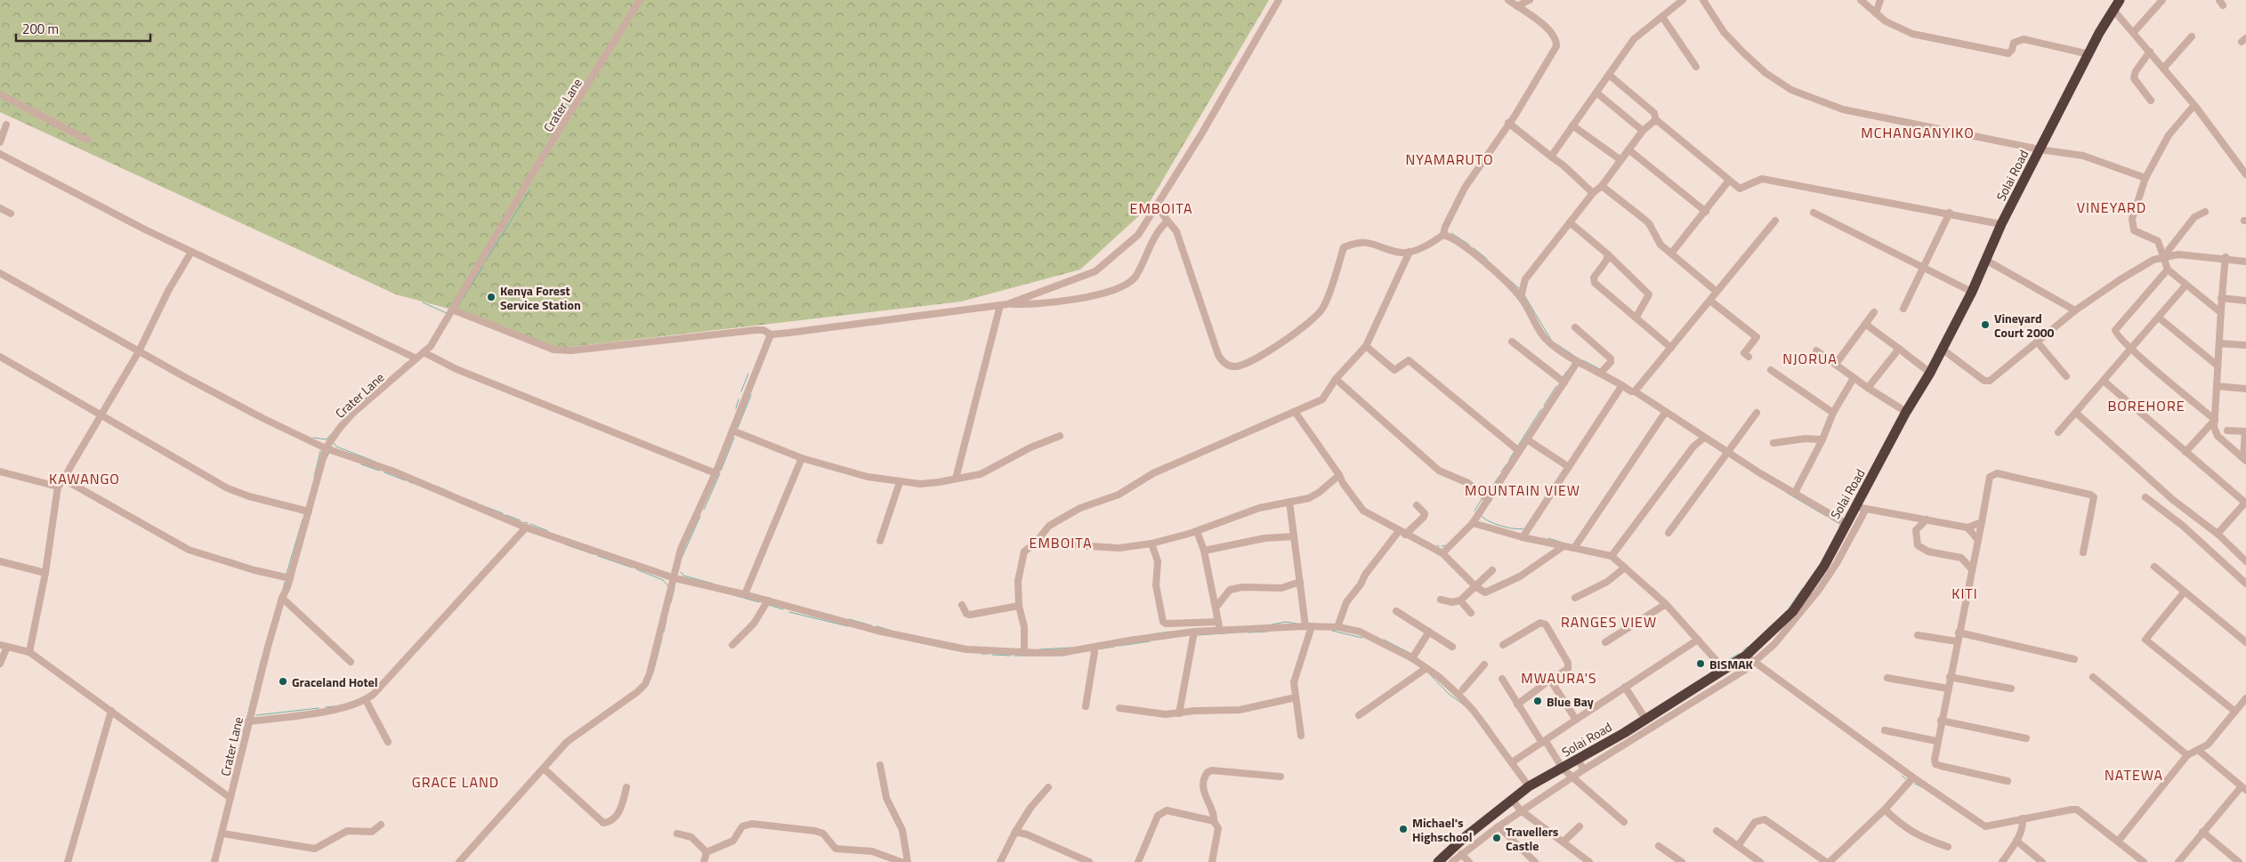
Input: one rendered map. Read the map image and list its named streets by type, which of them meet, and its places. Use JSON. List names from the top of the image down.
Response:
{
  "streets": {
    "highway": ["Solai Road"],
    "street": ["Crater Lane"]
  },
  "districts": [
    "MCHANGANYIKO",
    "NYAMARUTO",
    "VINEYARD",
    "EMBOITA",
    "NJORUA",
    "BOREHORE",
    "KAWANGO",
    "MOUNTAIN VIEW",
    "EMBOITA",
    "KITI",
    "RANGES VIEW",
    "MWAURA'S",
    "NATEWA",
    "GRACE LAND"
  ],
  "places": [
    "Kenya Forest Service Station",
    "Vineyard Court 2000",
    "BISMAK",
    "Graceland Hotel",
    "Blue Bay",
    "Michael's Highschool",
    "Travellers Castle"
  ],
  "scale_bar": "200 m"
}
